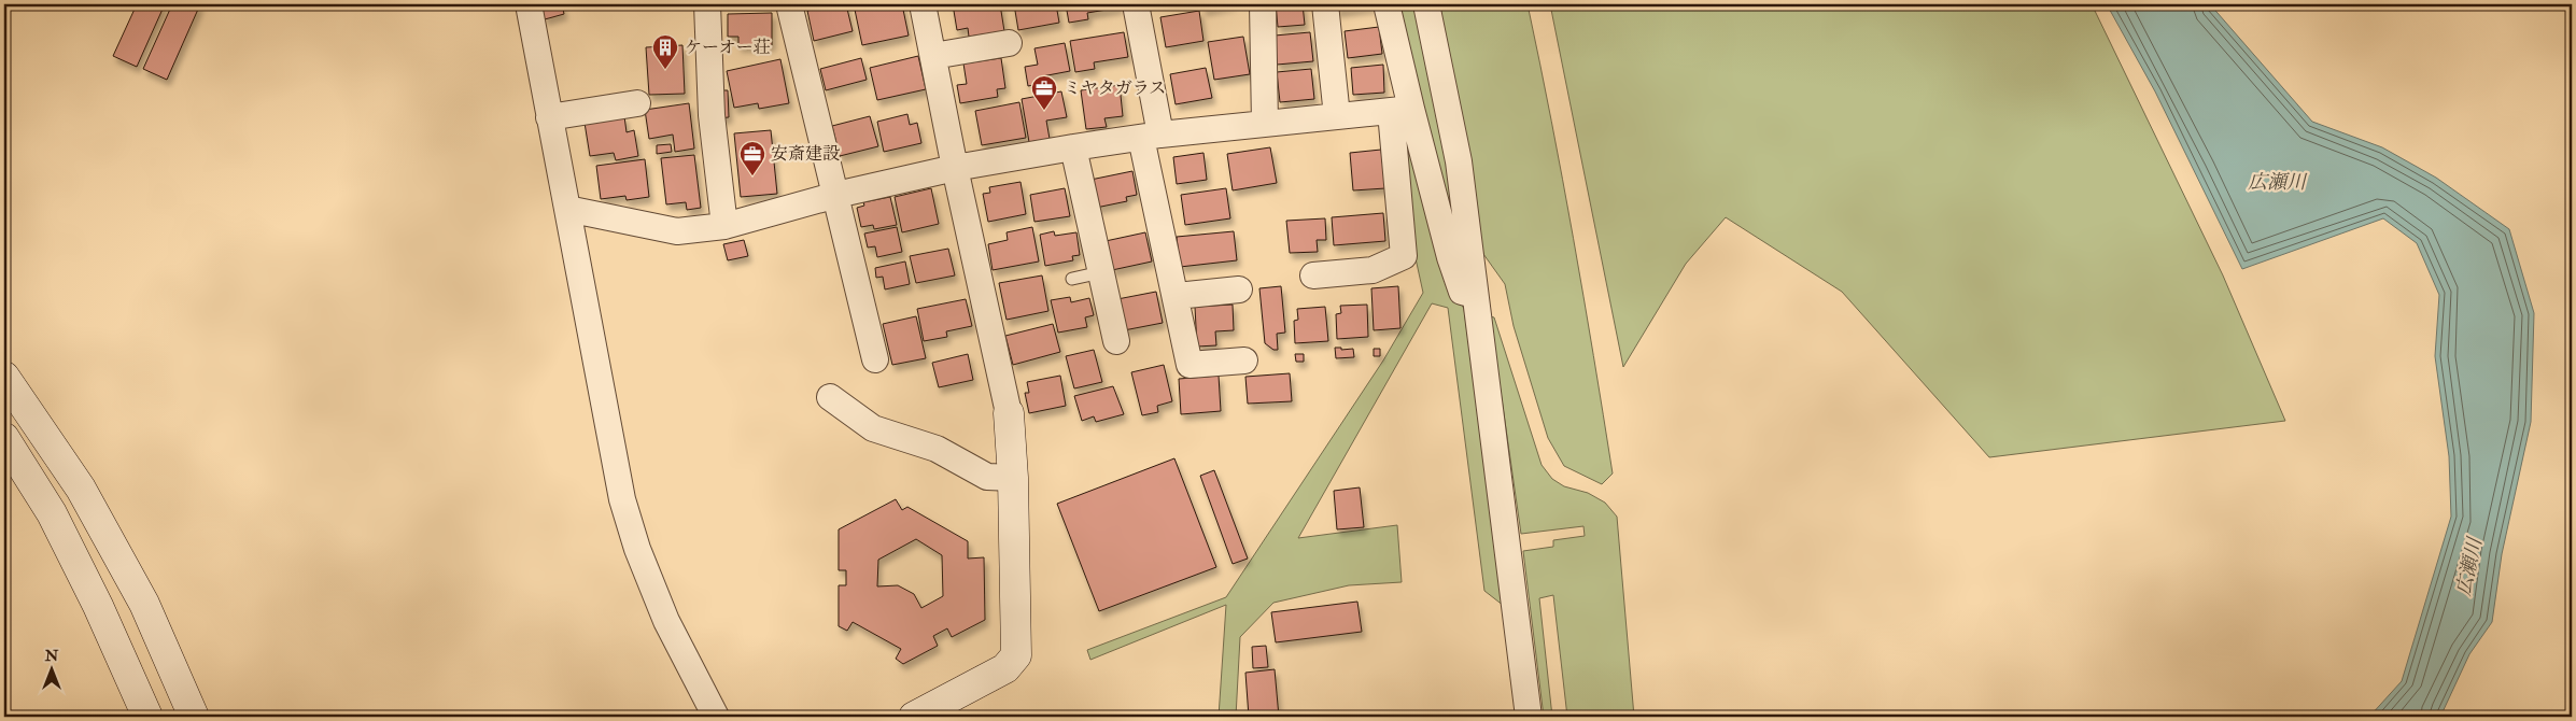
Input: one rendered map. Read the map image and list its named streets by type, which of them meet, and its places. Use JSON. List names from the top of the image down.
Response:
{
  "water": ["広瀬川"],
  "places": {
    "building": ["ケーオー荘"],
    "office": ["ミヤタガラス", "安斎建設"]
  },
  "north": "top"
}
